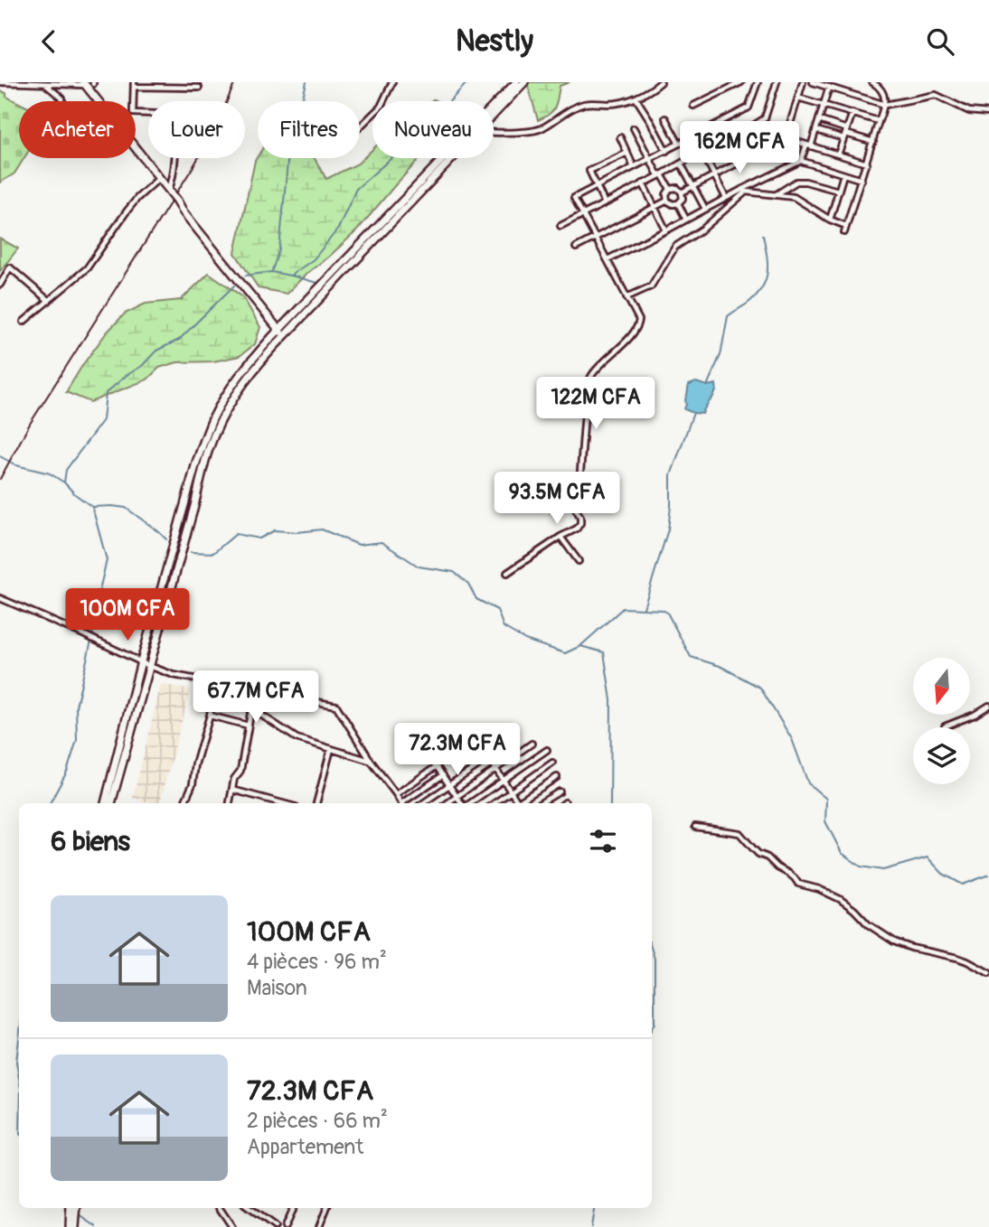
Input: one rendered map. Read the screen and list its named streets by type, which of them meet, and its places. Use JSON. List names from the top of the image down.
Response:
{
  "north": "bottom",
  "page": {
    "header": "Nestly",
    "chip": [
      "Acheter",
      "Louer",
      "Filtres",
      "Nouveau"
    ],
    "price": [
      "162M CFA",
      "122M CFA",
      "93.5M CFA",
      "100M CFA",
      "67.7M CFA",
      "72.3M CFA"
    ],
    "heading": "6 biens",
    "list": [
      {
        "name": "100M CFA",
        "note": "4 pièces · 96 m² · Maison"
      },
      {
        "name": "72.3M CFA",
        "note": "2 pièces · 66 m² · Appartement"
      }
    ]
  }
}
